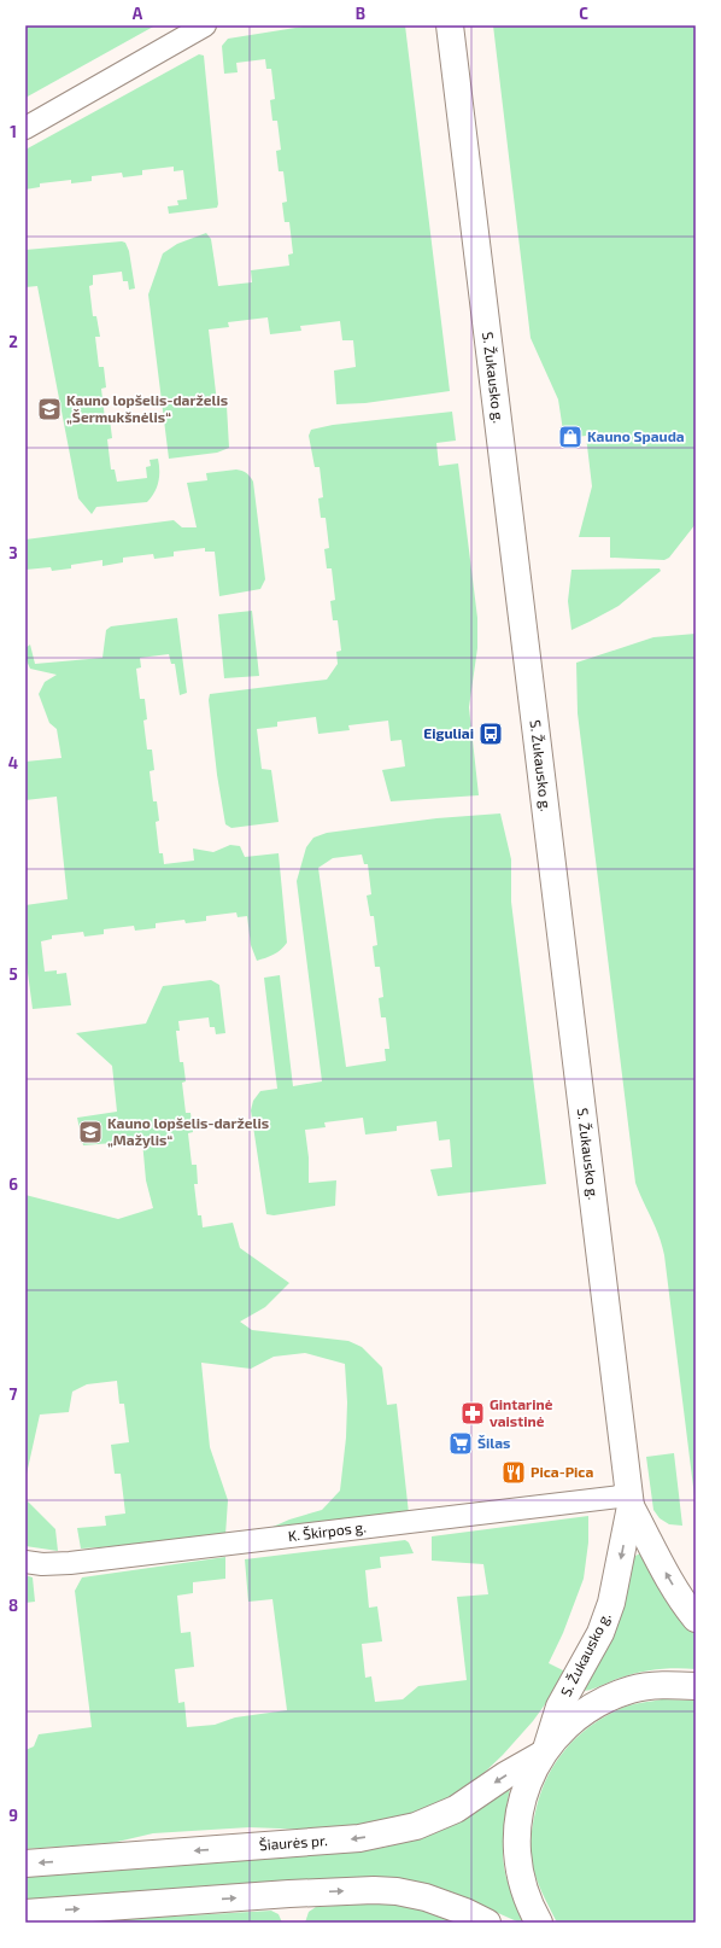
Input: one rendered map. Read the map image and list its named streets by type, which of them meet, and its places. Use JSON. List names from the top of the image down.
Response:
{
  "streets": {
    "main road": ["S. Žukausko g.", "Šiaurės pr."],
    "street": ["K. Škirpos g."]
  },
  "crossings": [
    ["S. Žukausko g.", "K. Škirpos g."],
    ["S. Žukausko g.", "Šiaurės pr."]
  ],
  "places": {
    "school or university": ["Kauno lopšelis-darželis „Šermukšnėlis“", "Kauno lopšelis-darželis „Mažylis“"],
    "shop": ["Kauno Spauda"],
    "bus stop": ["Eiguliai"],
    "pharmacy": ["Gintarinė vaistinė"],
    "supermarket": ["Šilas"],
    "restaurant": ["Pica-Pica"]
  },
  "grid": {
    "columns": ["A", "B", "C"],
    "rows": [
      "1",
      "2",
      "3",
      "4",
      "5",
      "6",
      "7",
      "8",
      "9"
    ]
  }
}
